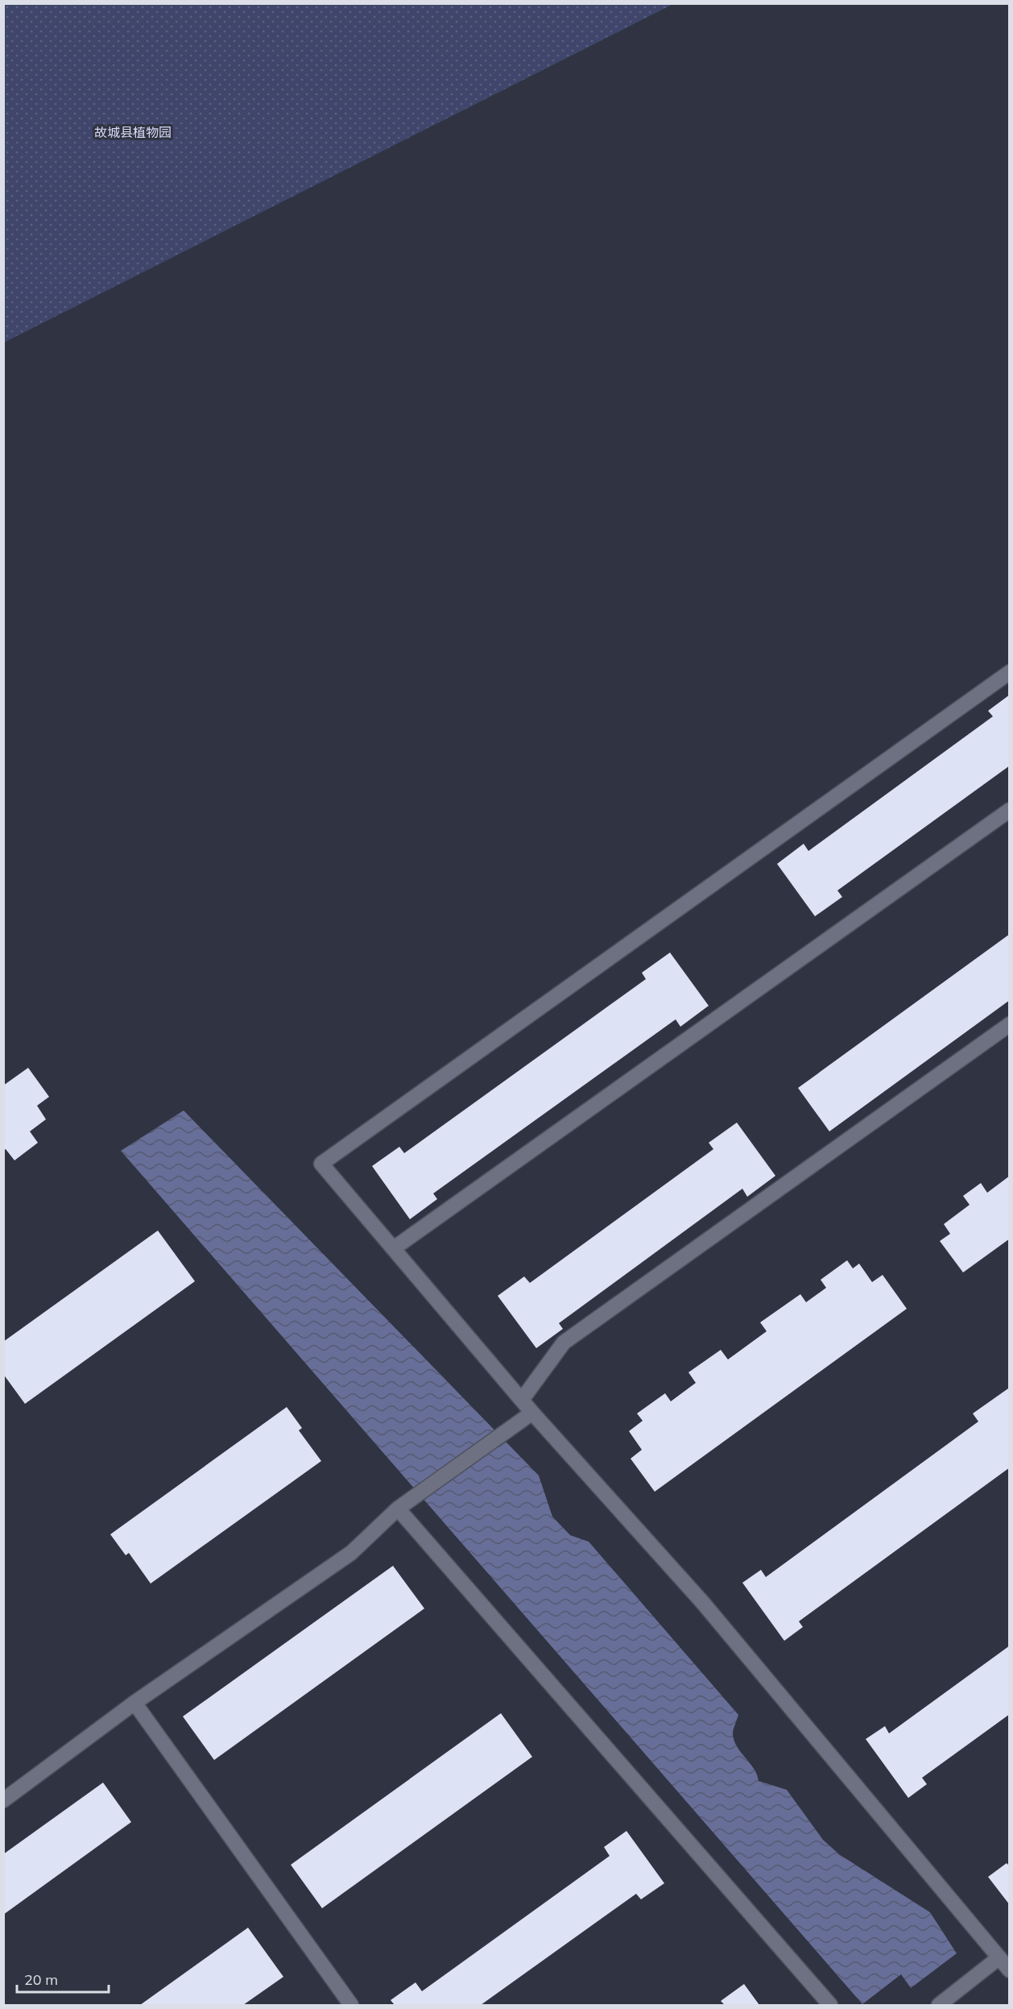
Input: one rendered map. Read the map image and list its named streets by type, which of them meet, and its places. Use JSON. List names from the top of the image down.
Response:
{
  "parks": ["故城县植物园"],
  "scale_bar": "20 m"
}
